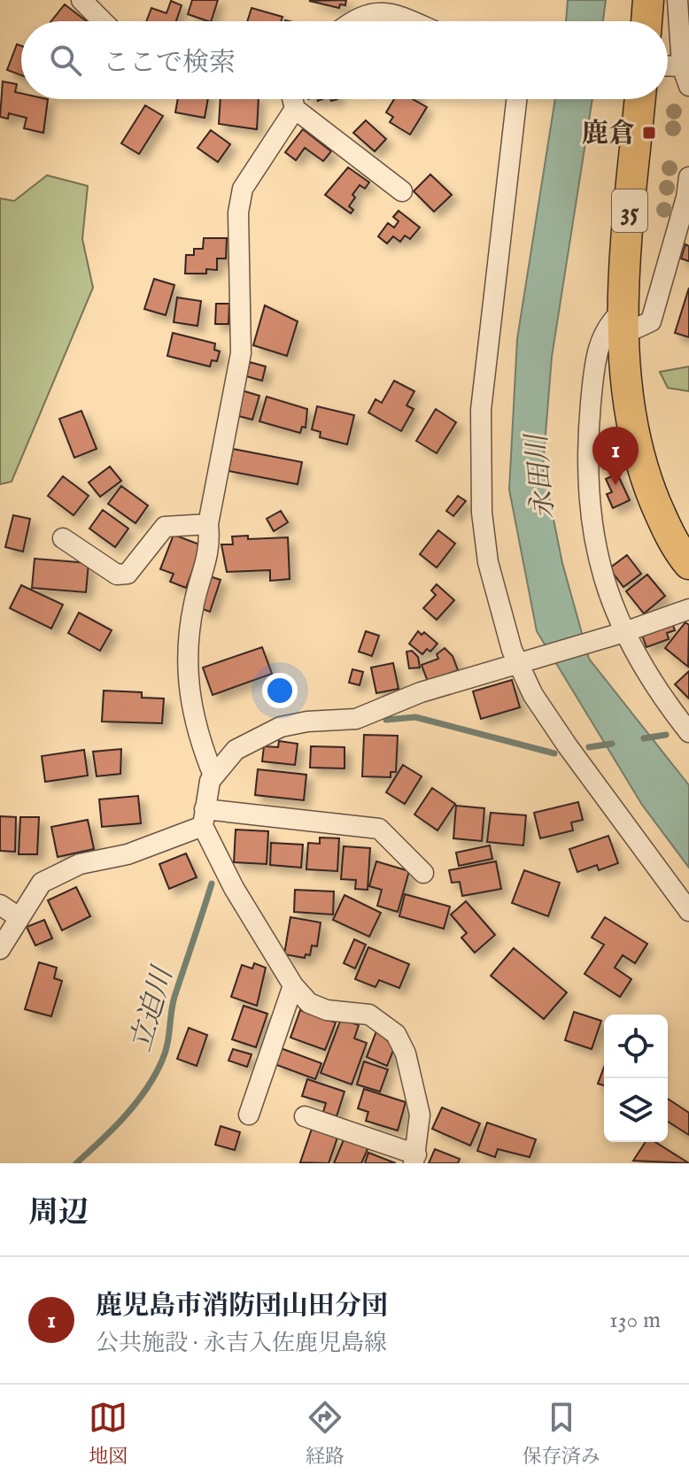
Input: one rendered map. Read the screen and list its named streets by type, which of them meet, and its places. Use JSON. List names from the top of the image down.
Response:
{
  "streets": {
    "main road": ["35"]
  },
  "water": ["永田川", "立迫川"],
  "places": {
    "transit": ["鹿倉"]
  },
  "page": {
    "search": "ここで検索",
    "pins": "1",
    "heading": "周辺",
    "list": [
      {
        "mark": "1",
        "name": "鹿児島市消防団山田分団",
        "note": "公共施設 · 永吉入佐鹿児島線",
        "value": "130 m"
      }
    ],
    "nav": ["地図", "経路", "保存済み"]
  }
}
